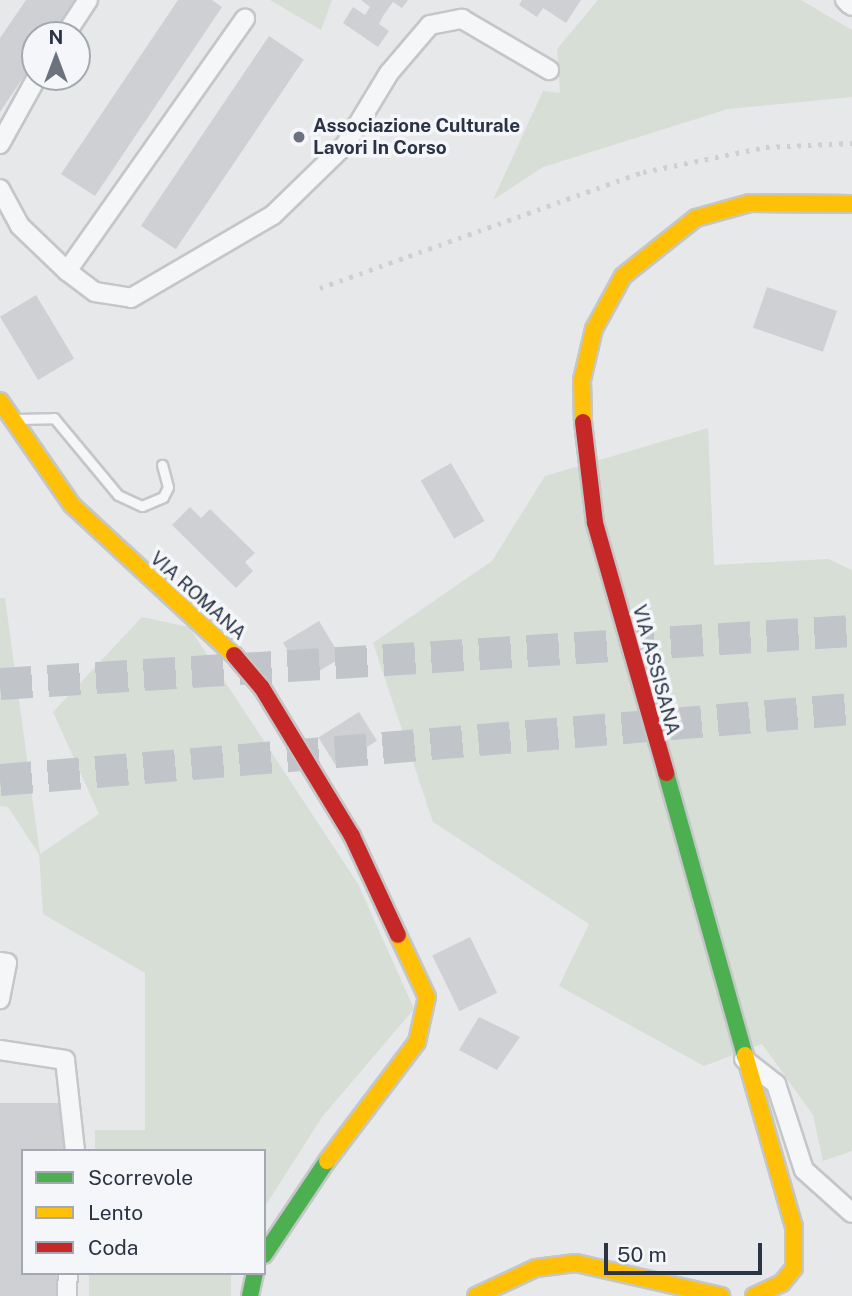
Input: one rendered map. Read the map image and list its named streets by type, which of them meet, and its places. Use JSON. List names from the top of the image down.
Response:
{
  "streets": {
    "main road": ["VIA ROMANA", "VIA ASSISANA"]
  },
  "places": ["Associazione Culturale Lavori In Corso"],
  "legend": ["Scorrevole", "Lento", "Coda"],
  "scale_bar": "50 m",
  "north": "top"
}
